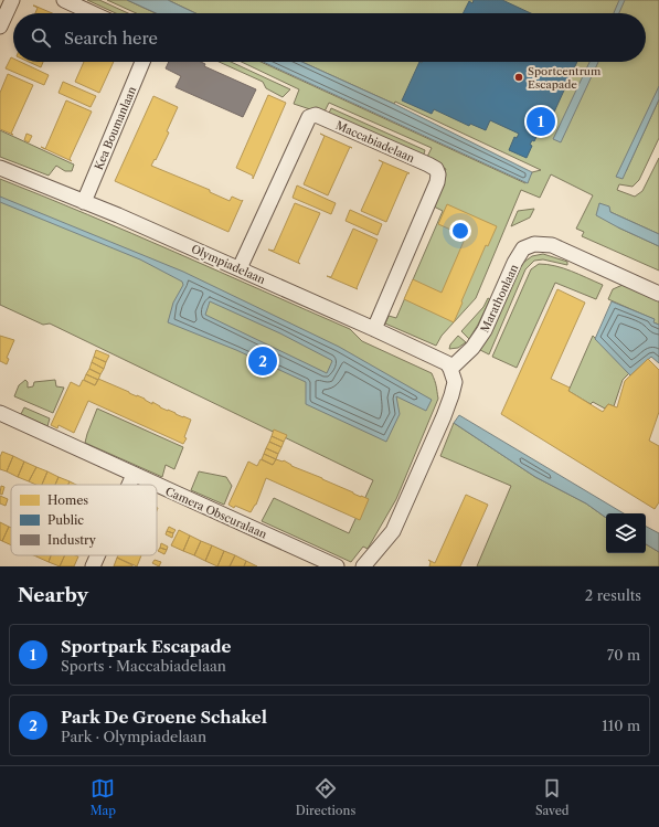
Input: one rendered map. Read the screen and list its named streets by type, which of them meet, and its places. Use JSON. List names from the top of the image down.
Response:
{
  "streets": {
    "street": [
      "Kea Boumanlaan",
      "Maccabiadelaan",
      "Olympiadelaan",
      "Marathonlaan",
      "Camera Obscuralaan"
    ]
  },
  "crossings": [
    ["Kea Boumanlaan", "Olympiadelaan"],
    ["Maccabiadelaan", "Olympiadelaan"],
    ["Olympiadelaan", "Marathonlaan"]
  ],
  "places": ["Sportcentrum Escapade"],
  "legend": ["Homes", "Public", "Industry"],
  "page": {
    "search": "Search here",
    "pins": ["1", "2"],
    "heading": ["Nearby", "2 results"],
    "list": [
      {
        "mark": "1",
        "name": "Sportpark Escapade",
        "note": "Sports · Maccabiadelaan",
        "value": "70 m"
      },
      {
        "mark": "2",
        "name": "Park De Groene Schakel",
        "note": "Park · Olympiadelaan",
        "value": "110 m"
      }
    ],
    "nav": ["Map", "Directions", "Saved"]
  }
}
